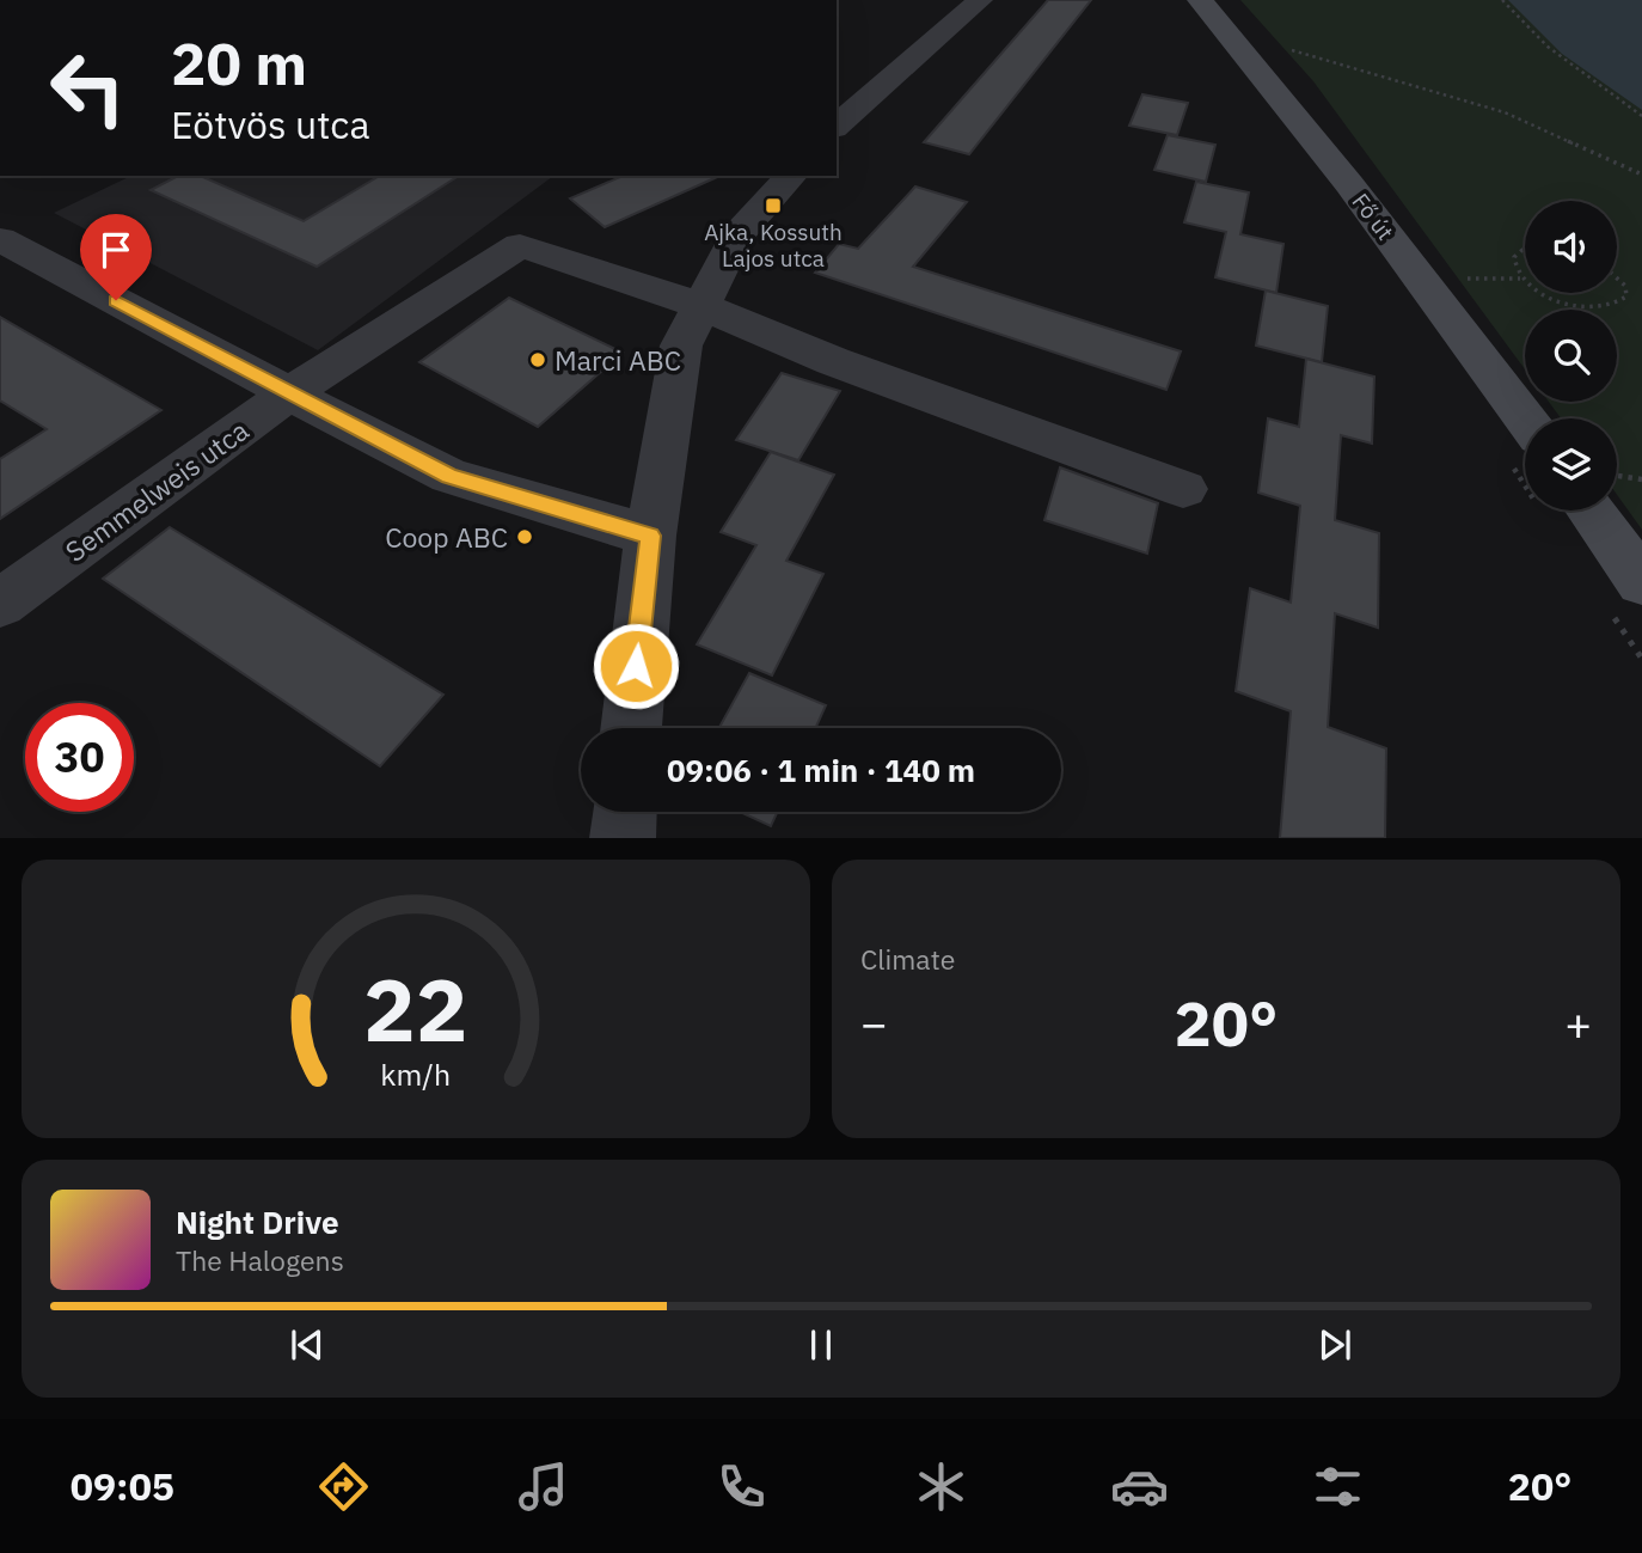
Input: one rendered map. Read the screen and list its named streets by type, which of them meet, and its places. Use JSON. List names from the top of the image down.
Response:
{
  "streets": {
    "main road": ["Fő út"],
    "street": ["Semmelweis utca"]
  },
  "places": {
    "transit": ["Ajka, Kossuth Lajos utca"],
    "other": ["Marci ABC", "Coop ABC"]
  },
  "page": {
    "turn": ["20 m", "Eötvös utca"],
    "limit": "30",
    "trip": "09:06 · 1 min · 140 m",
    "tile": "Climate",
    "heat": ["−", "20°", "+"],
    "song": ["Night Drive", "The Halogens"],
    "tabs": ["09:05", "20°"],
    "gauge": ["22", "km/h"]
  }
}
